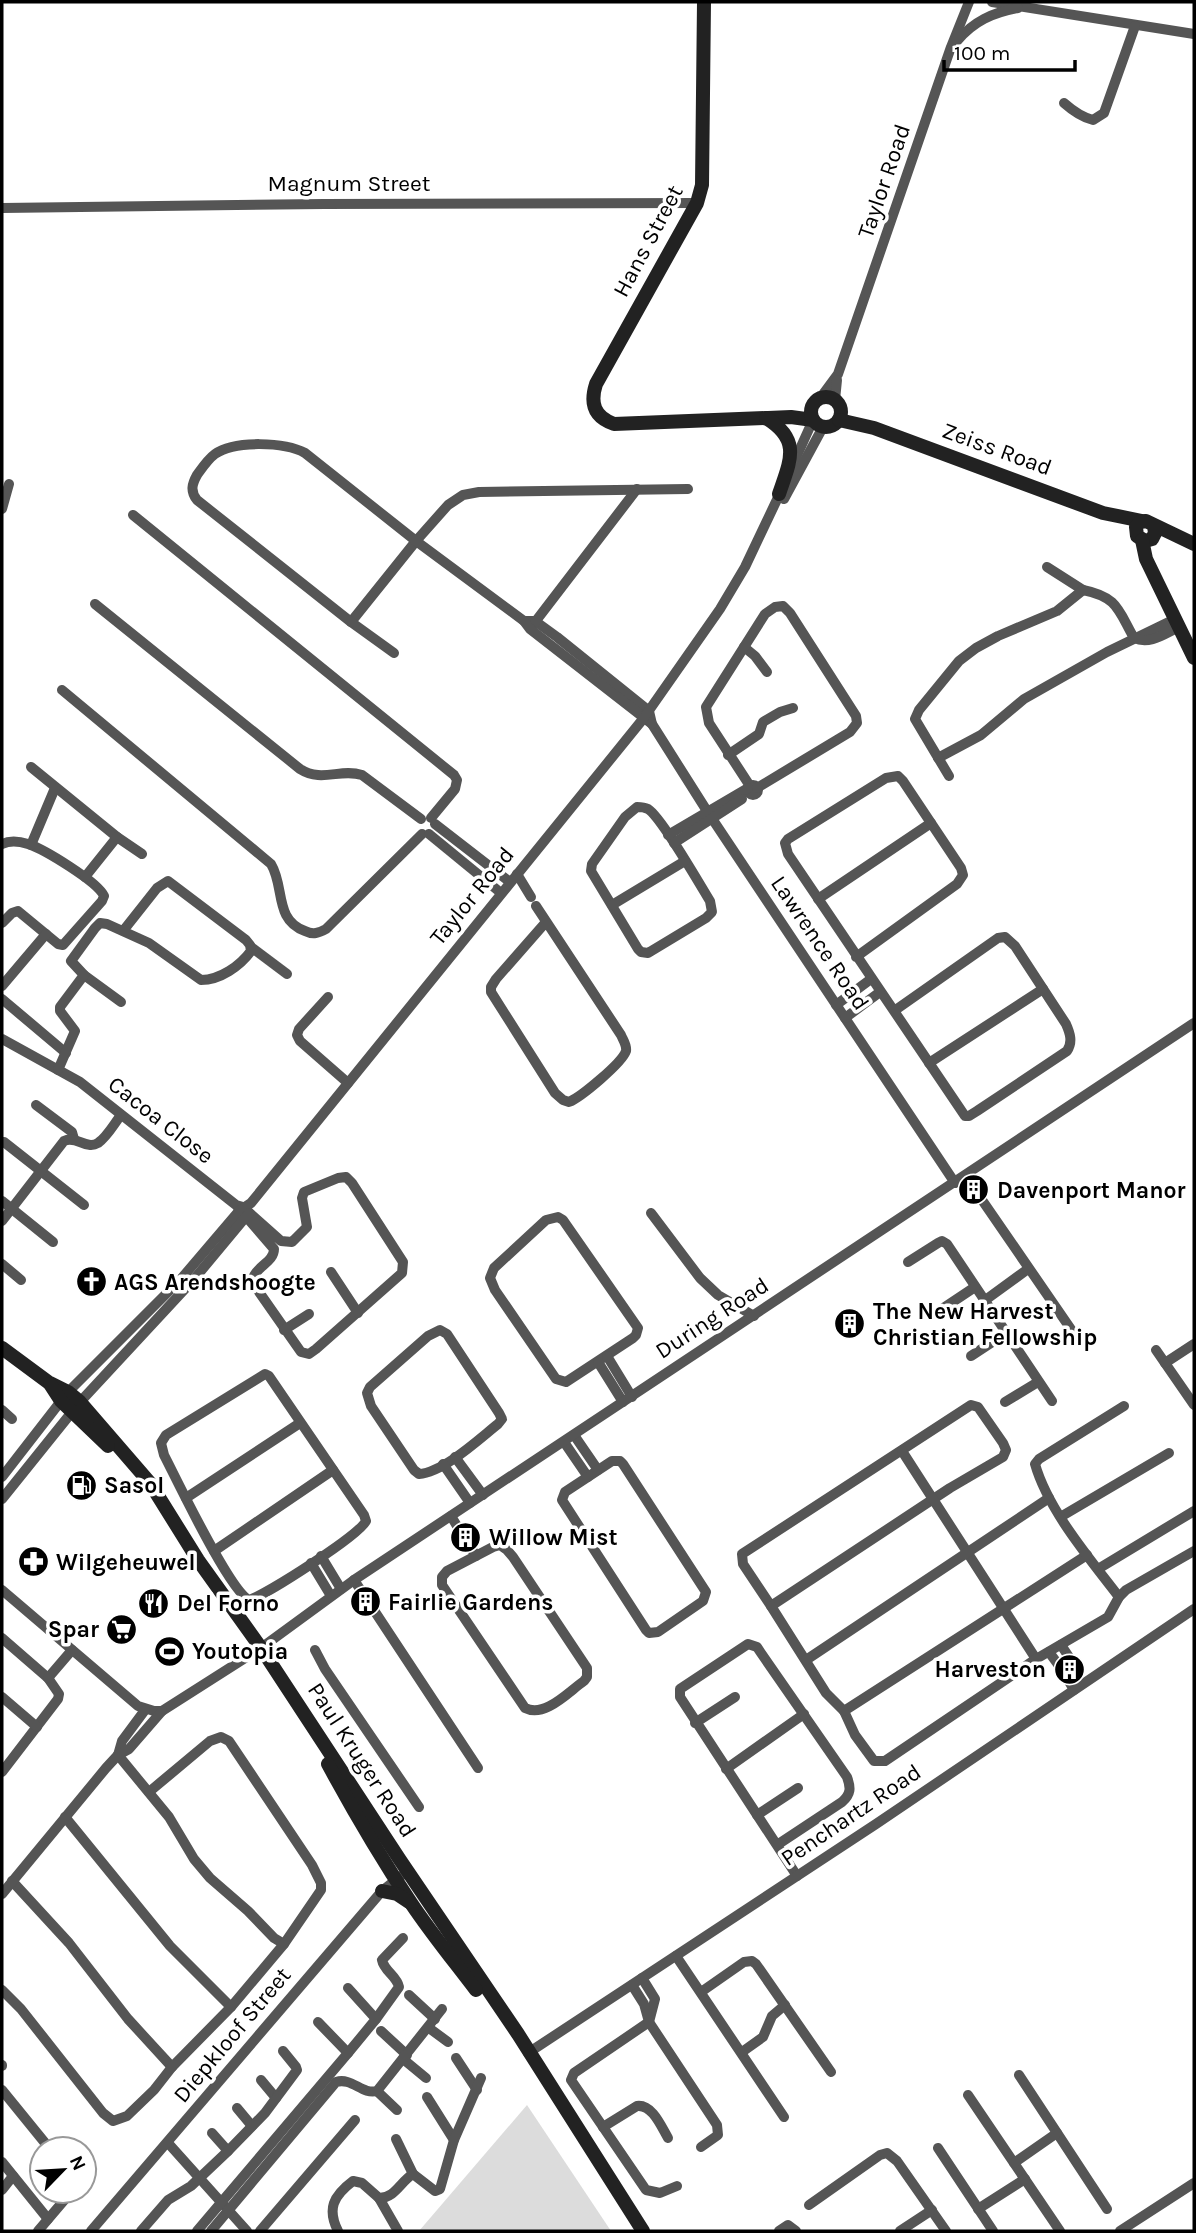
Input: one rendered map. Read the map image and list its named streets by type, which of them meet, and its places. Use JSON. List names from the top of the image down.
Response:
{
  "streets": {
    "street": [
      "Taylor Road",
      "Magnum Street",
      "Hans Street",
      "Zeiss Road",
      "Lawrence Road",
      "Cacoa Close",
      "During Road",
      "Paul Kruger Road",
      "Penchartz Road",
      "Diepkloof Street"
    ]
  },
  "crossings": [
    ["Taylor Road", "Zeiss Road"],
    ["Taylor Road", "Lawrence Road"],
    ["Taylor Road", "Cacoa Close"],
    ["Taylor Road", "Paul Kruger Road"],
    ["Magnum Street", "Hans Street"],
    ["Lawrence Road", "During Road"],
    ["During Road", "Paul Kruger Road"],
    ["Paul Kruger Road", "Penchartz Road"],
    ["Paul Kruger Road", "Diepkloof Street"]
  ],
  "places": {
    "building": [
      "Davenport Manor",
      "The New Harvest Christian Fellowship",
      "Willow Mist",
      "Fairlie Gardens",
      "Harveston"
    ],
    "church": ["AGS Arendshoogte"],
    "fuel station": ["Sasol"],
    "pharmacy": ["Wilgeheuwel"],
    "restaurant": ["Del Forno"],
    "supermarket": ["Spar"],
    "sports": ["Youtopia"]
  },
  "scale_bar": "100 m",
  "north": "top right"
}
